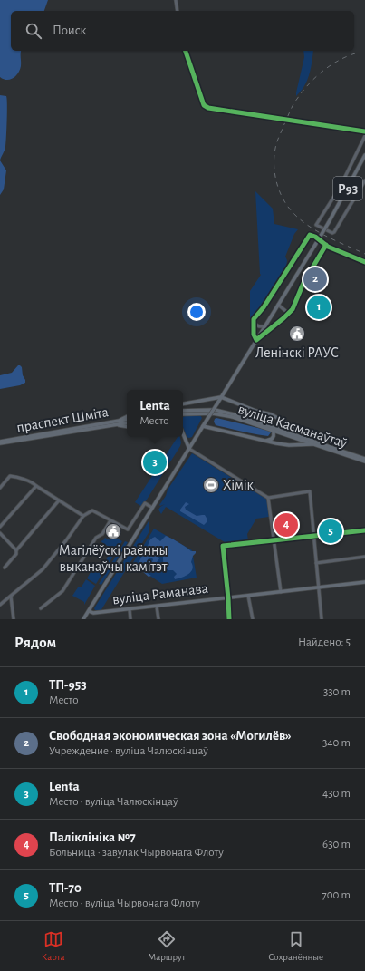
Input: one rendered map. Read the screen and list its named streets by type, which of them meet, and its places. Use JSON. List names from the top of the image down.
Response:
{
  "streets": {
    "main road": [
      "Р93",
      "праспект Шміта",
      "вуліца Касманаўтаў",
      "вуліца Раманава"
    ]
  },
  "crossings": [
    ["Р93", "вуліца Раманава"]
  ],
  "places": {
    "public building": ["Ленінскі РАУС", "Магілёўскі раённы выканаўчы камітэт"],
    "sports": ["Хімік"]
  },
  "page": {
    "search": "Поиск",
    "pins": [
      "2",
      "1",
      "3",
      "4",
      "5"
    ],
    "popup": ["Lenta", "Место"],
    "heading": ["Рядом", "Найдено: 5"],
    "list": [
      {
        "mark": "1",
        "name": "ТП-953",
        "note": "Место",
        "value": "330 m"
      },
      {
        "mark": "2",
        "name": "Свободная экономическая зона «Могилёв»",
        "note": "Учреждение · вуліца Чалюскінцаў",
        "value": "340 m"
      },
      {
        "mark": "3",
        "name": "Lenta",
        "note": "Место · вуліца Чалюскінцаў",
        "value": "430 m"
      },
      {
        "mark": "4",
        "name": "Паліклініка №7",
        "note": "Больница · завулак Чырвонага Флоту",
        "value": "630 m"
      },
      {
        "mark": "5",
        "name": "ТП-70",
        "note": "Место · вуліца Чырвонага Флоту",
        "value": "700 m"
      }
    ],
    "nav": ["Карта", "Маршрут", "Сохранённые"]
  }
}
